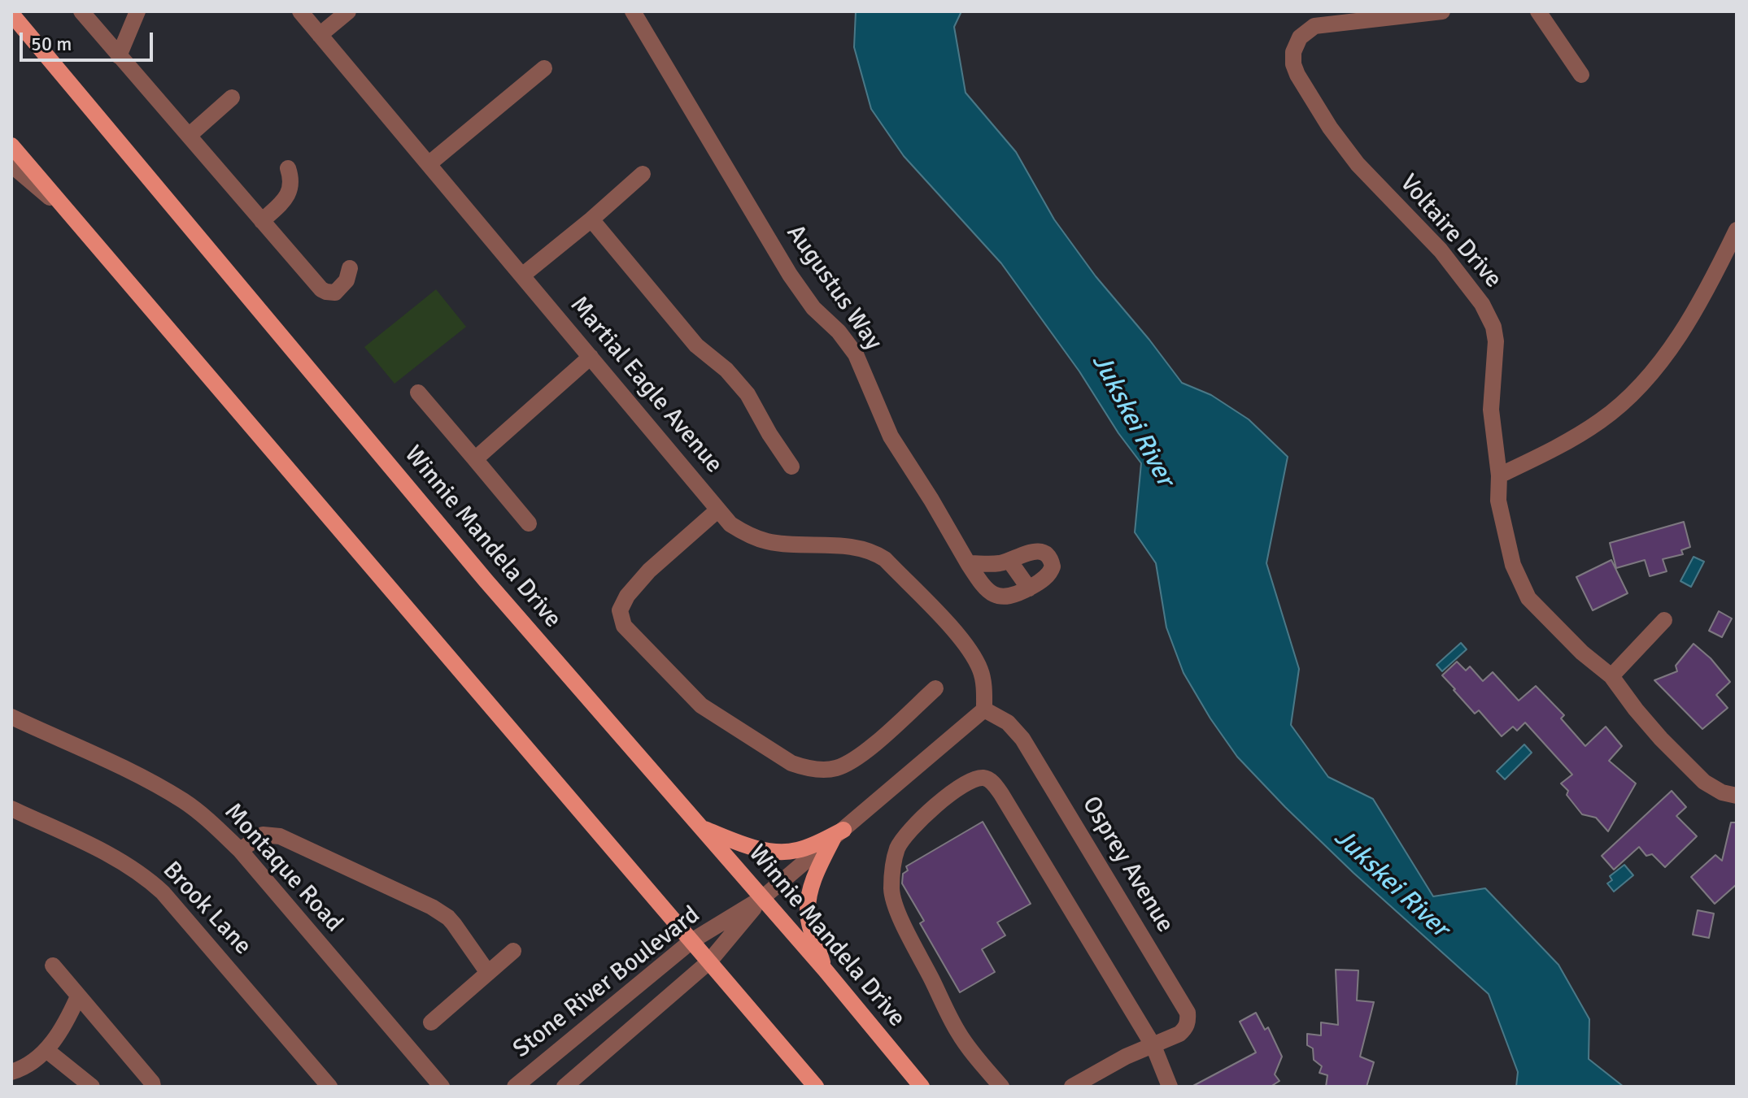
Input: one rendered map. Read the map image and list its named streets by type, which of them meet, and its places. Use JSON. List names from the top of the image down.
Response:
{
  "streets": {
    "main road": ["Winnie Mandela Drive"],
    "street": [
      "Voltaire Drive",
      "Augustus Way",
      "Martial Eagle Avenue",
      "Osprey Avenue",
      "Montaque Road",
      "Brook Lane",
      "Stone River Boulevard"
    ]
  },
  "crossings": [
    ["Martial Eagle Avenue", "Osprey Avenue"],
    ["Winnie Mandela Drive", "Stone River Boulevard"]
  ],
  "water": ["Jukskei River"],
  "scale_bar": "50 m"
}
